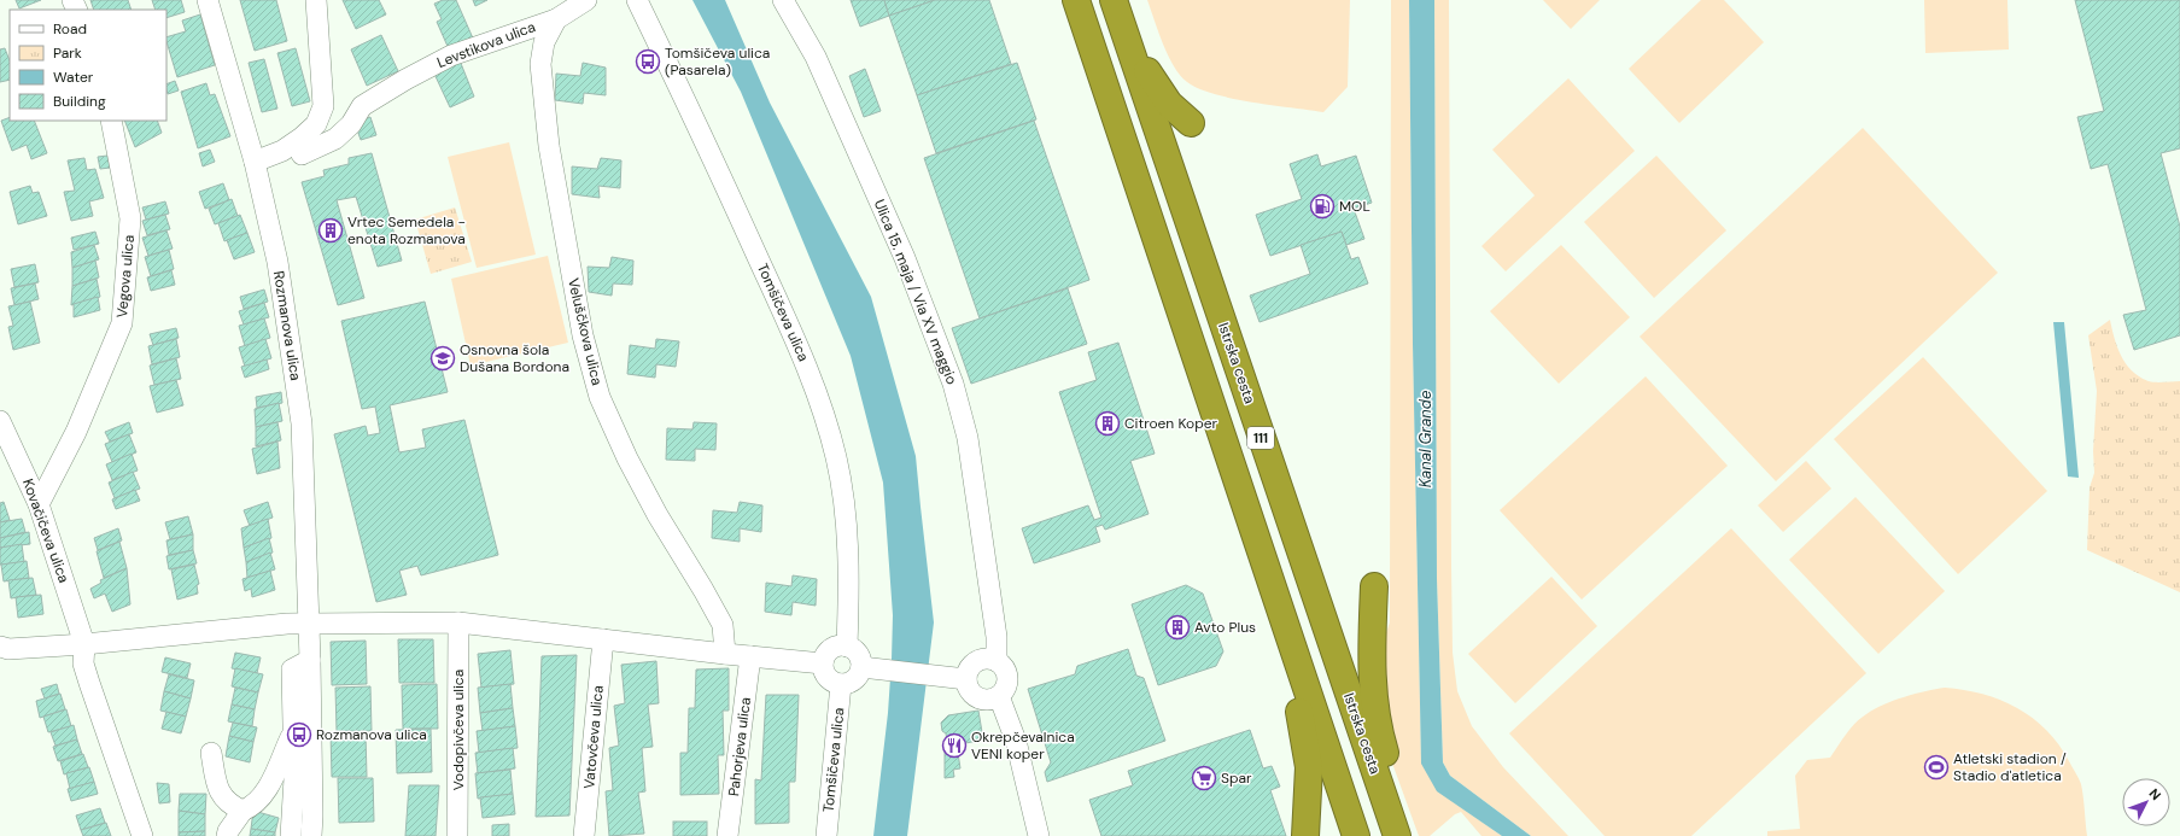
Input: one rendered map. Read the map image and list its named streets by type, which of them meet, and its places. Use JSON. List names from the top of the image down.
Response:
{
  "streets": {
    "highway": ["Istrska cesta", "111"],
    "street": [
      "Levstikova ulica",
      "Vegova ulica",
      "Ulica 15. maja / Via XV maggio",
      "Tomšičeva ulica",
      "Rozmanova ulica",
      "Veluščkova ulica",
      "Kovačičeva ulica",
      "Vodopivčeva ulica",
      "Vatovčeva ulica",
      "Pahorjeva ulica"
    ]
  },
  "crossings": [
    ["Levstikova ulica", "Veluščkova ulica"],
    ["Vegova ulica", "Kovačičeva ulica"]
  ],
  "water": ["Kanal Grande"],
  "places": {
    "bus stop": ["Tomšičeva ulica (Pasarela)", "Rozmanova ulica"],
    "fuel station": ["MOL"],
    "building": ["Vrtec Semedela - enota Rozmanova", "Citroen Koper", "Avto Plus"],
    "school or university": ["Osnovna šola Dušana Bordona"],
    "restaurant": ["Okrepčevalnica VENI koper"],
    "sports": ["Atletski stadion / Stadio d'atletica"],
    "supermarket": ["Spar"]
  },
  "legend": [
    "Road",
    "Park",
    "Water",
    "Building"
  ],
  "north": "top right"
}
